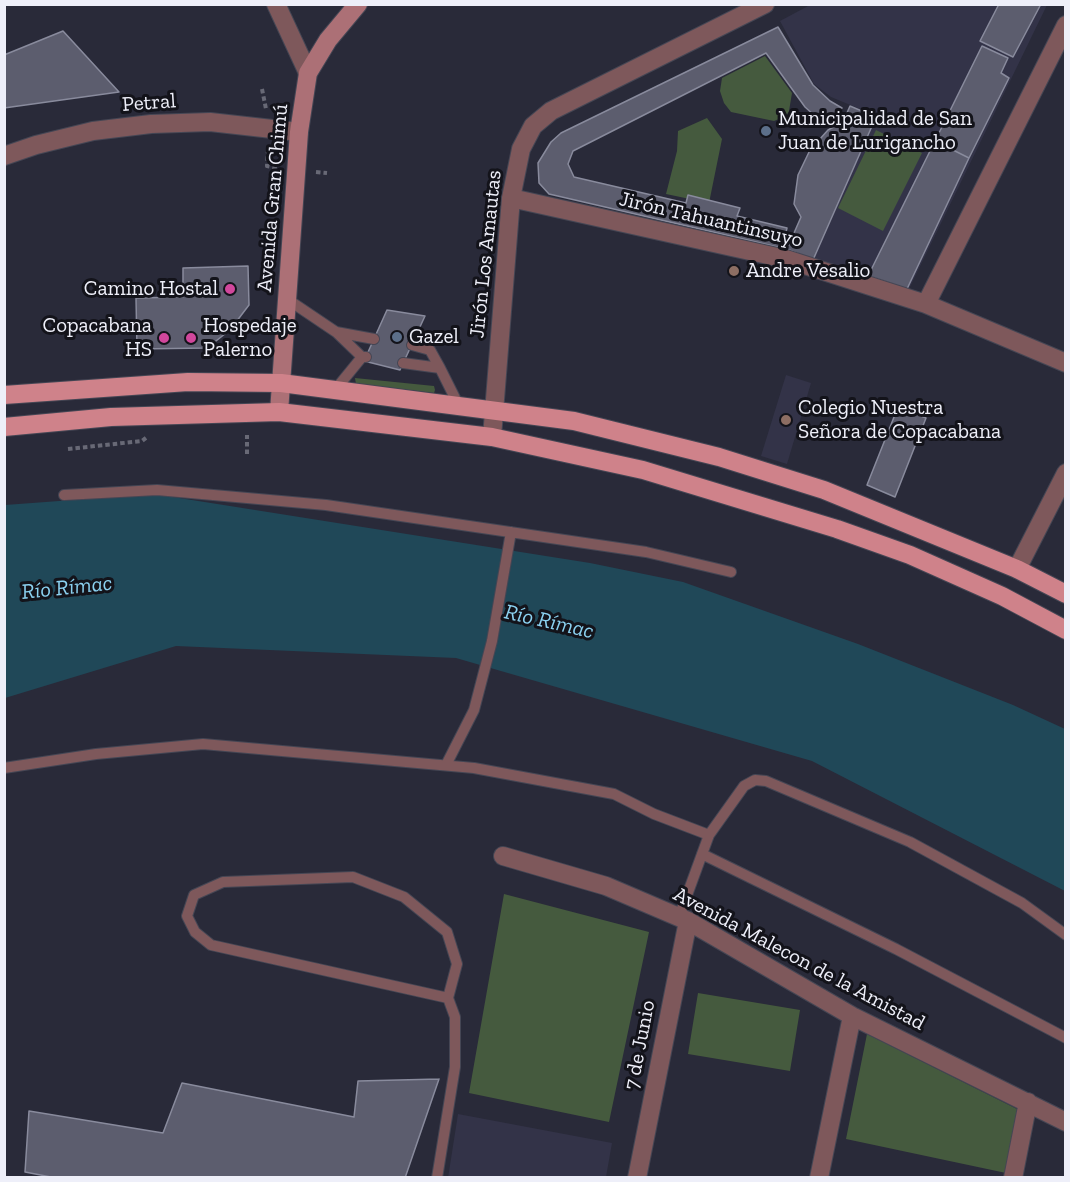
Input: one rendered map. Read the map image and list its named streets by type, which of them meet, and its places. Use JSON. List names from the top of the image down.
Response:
{
  "streets": {
    "street": [
      "Petral",
      "Avenida Gran Chimú",
      "Jirón Tahuantinsuyo",
      "Jirón Los Amautas",
      "Avenida Malecon de la Amistad",
      "7 de Junio"
    ]
  },
  "crossings": [
    ["Petral", "Avenida Gran Chimú"],
    ["Jirón Tahuantinsuyo", "Jirón Los Amautas"],
    ["Avenida Malecon de la Amistad", "7 de Junio"]
  ],
  "water": ["Río Rímac"],
  "places": [
    "Municipalidad de San Juan de Lurigancho",
    "Andre Vesalio",
    "Camino Hostal",
    "Gazel",
    "Copacabana HS",
    "Hospedaje Palerno",
    "Colegio Nuestra Señora de Copacabana"
  ]
}
